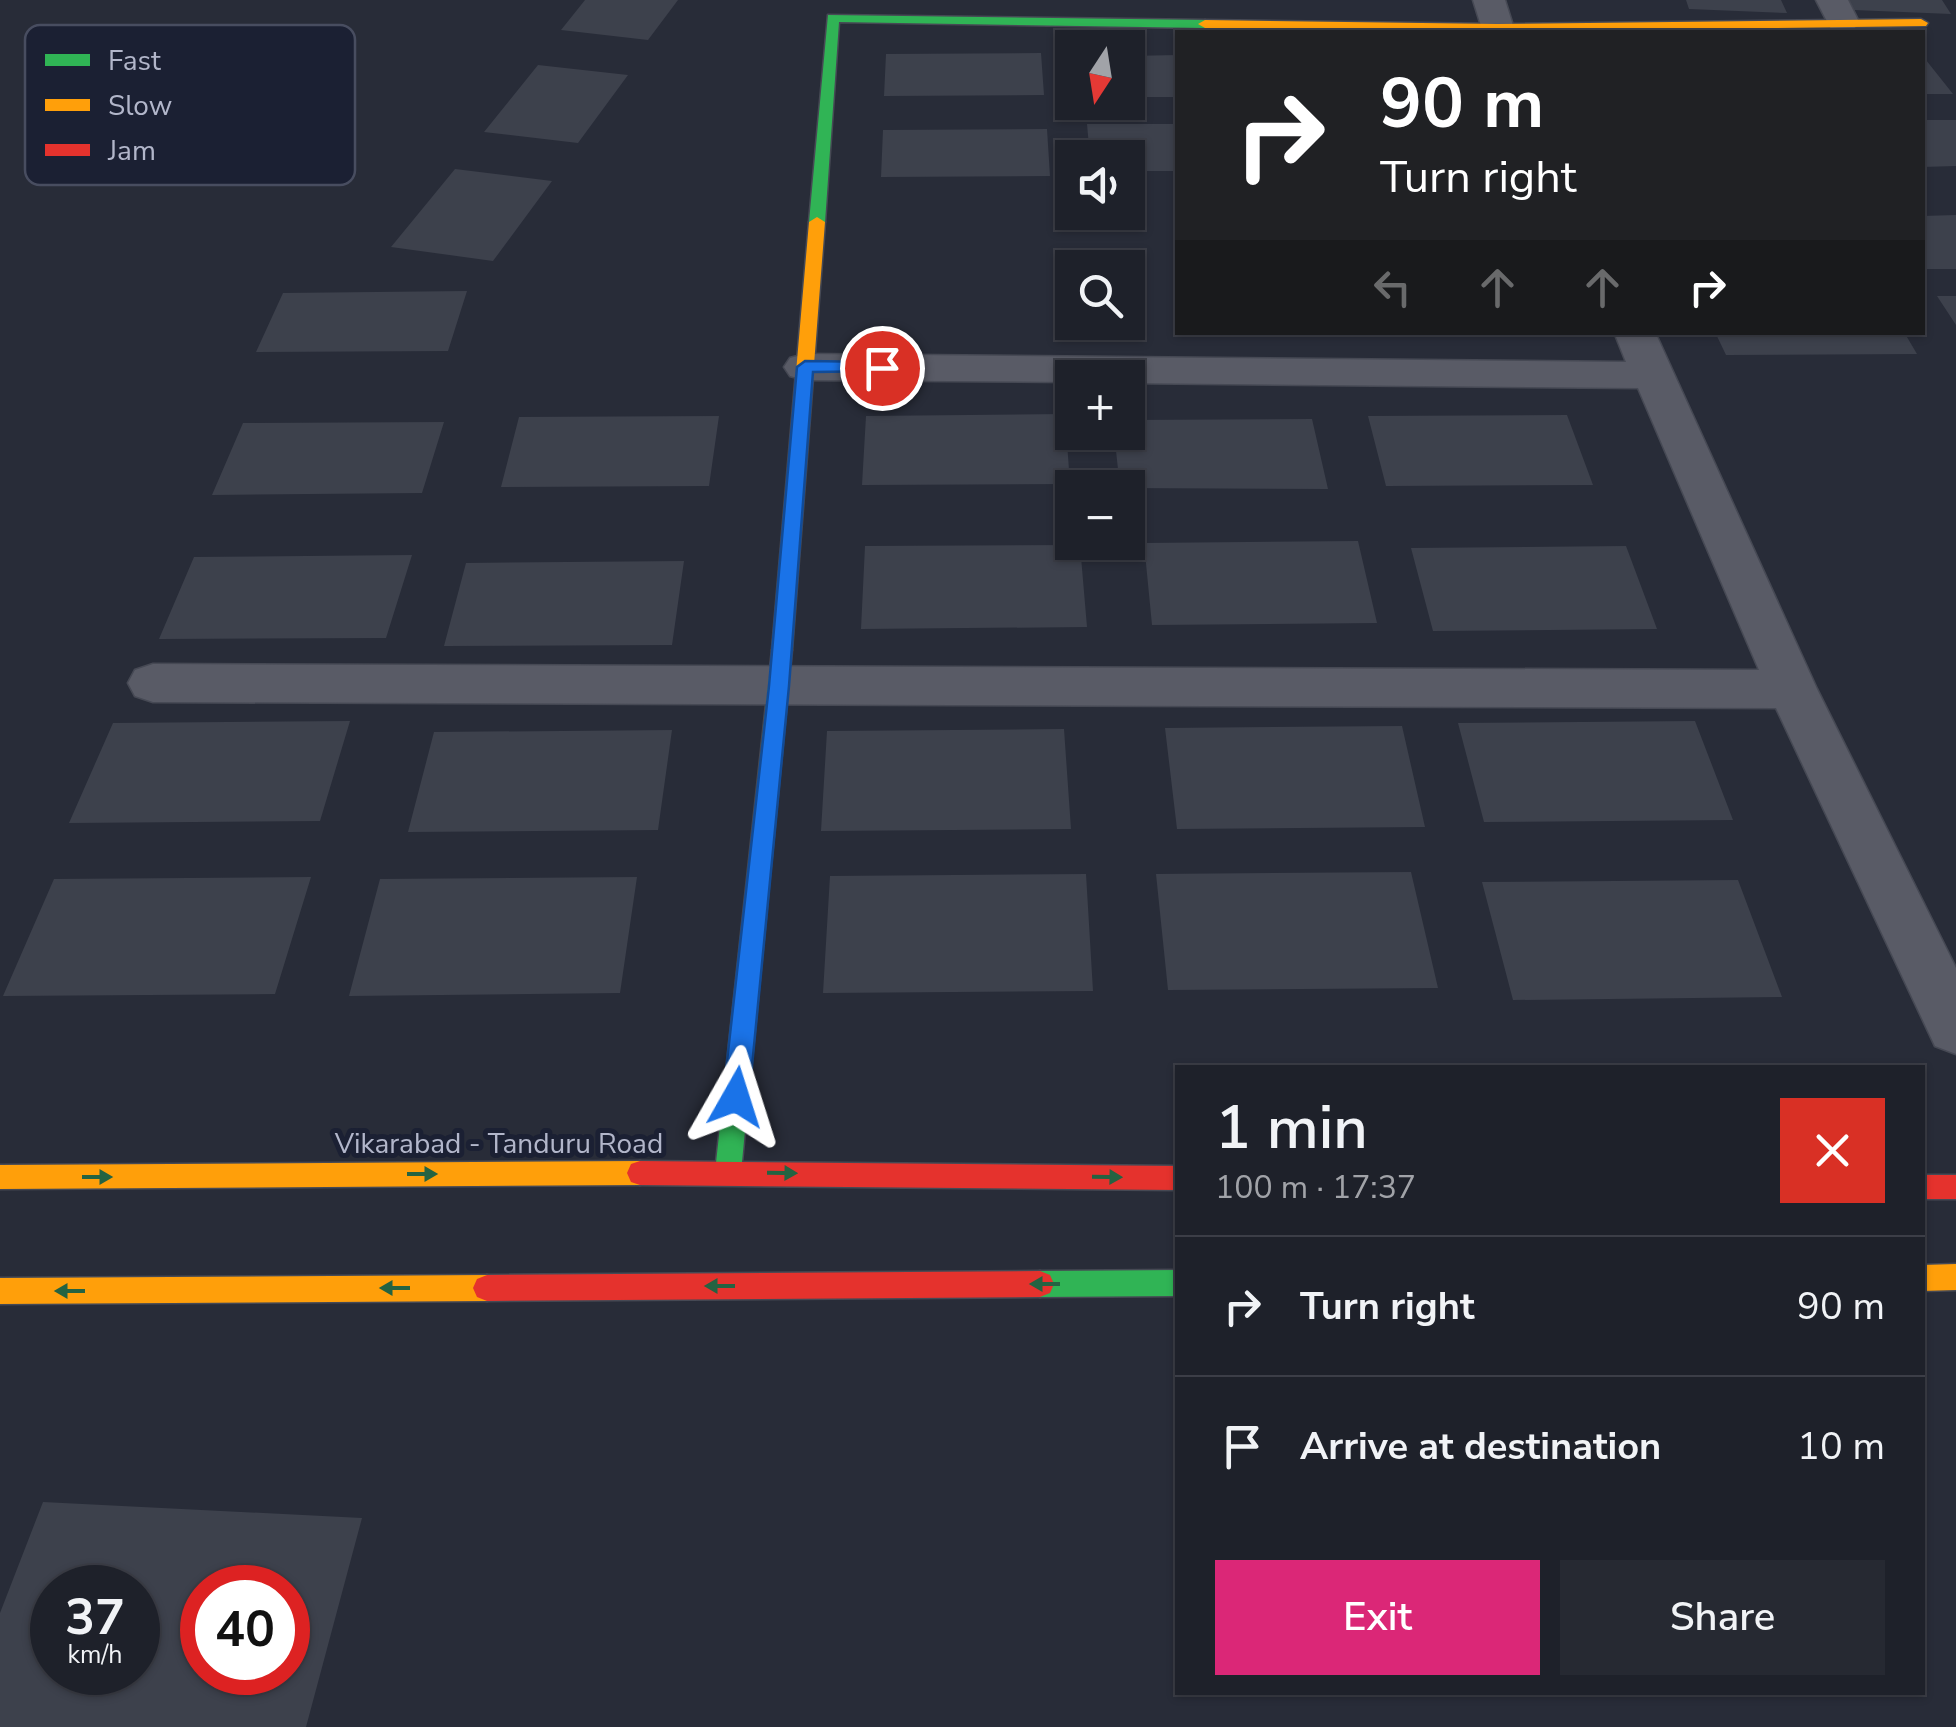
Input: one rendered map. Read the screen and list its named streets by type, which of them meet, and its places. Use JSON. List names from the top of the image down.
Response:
{
  "streets": {
    "street": ["Vikarabad - Tanduru Road"]
  },
  "legend": ["Fast", "Slow", "Jam"],
  "north": "bottom",
  "page": {
    "map_buttons": ["+", "−"],
    "turn": ["90 m", "Turn right"],
    "heading": ["1 min", "100 m · 17:37"],
    "list": [
      {
        "name": "Turn right",
        "value": "90 m"
      },
      {
        "name": "Arrive at destination",
        "value": "10 m"
      }
    ],
    "buttons": ["Exit", "Share"],
    "speed": "37 km/h",
    "limit": "40"
  }
}
